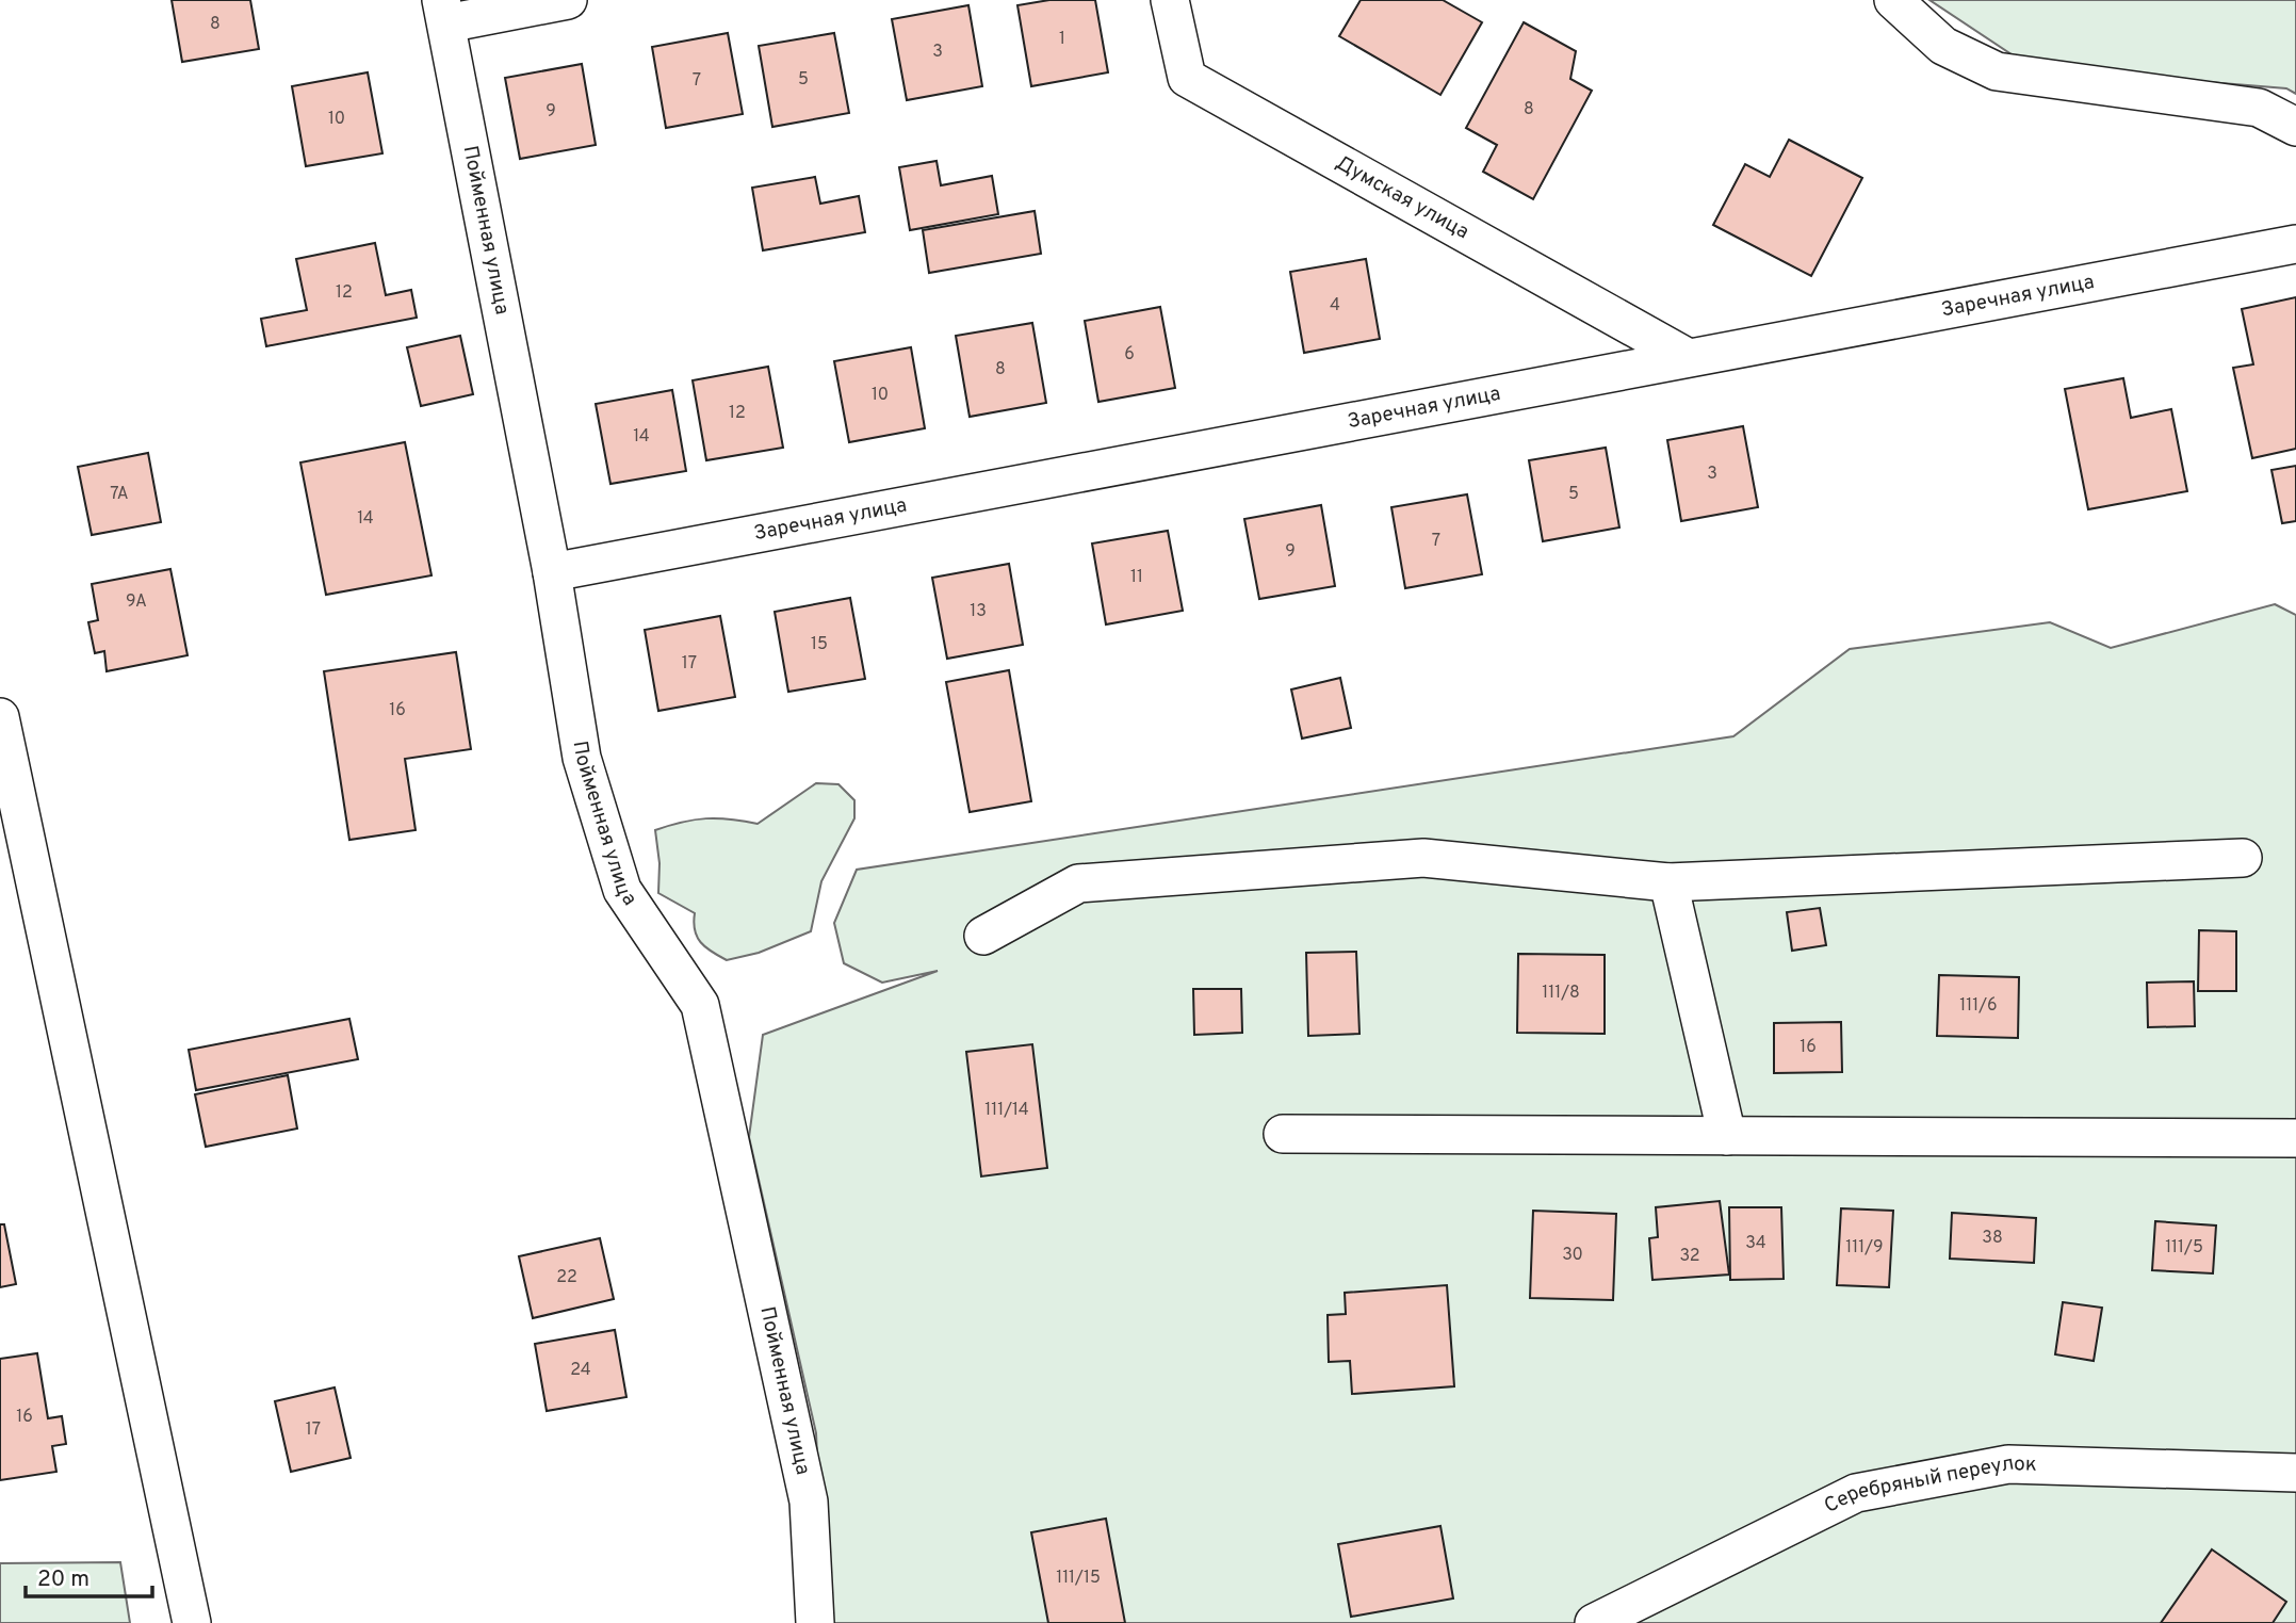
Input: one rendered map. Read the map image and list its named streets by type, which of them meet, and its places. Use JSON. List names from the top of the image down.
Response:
{
  "streets": {
    "street": [
      "Думская улица",
      "Пойменная улица",
      "Заречная улица",
      "Серебряный переулок"
    ]
  },
  "crossings": [
    ["Думская улица", "Заречная улица"],
    ["Пойменная улица", "Заречная улица"]
  ],
  "house_numbers": [
    "8",
    "1",
    "3",
    "5",
    "7",
    "8",
    "9",
    "10",
    "12",
    "4",
    "6",
    "8",
    "10",
    "12",
    "14",
    "3",
    "7А",
    "5",
    "14",
    "7",
    "9",
    "11",
    "9А",
    "13",
    "15",
    "17",
    "16",
    "111/8",
    "111/6",
    "16",
    "111/14",
    "38",
    "34",
    "111/9",
    "111/5",
    "30",
    "32",
    "22",
    "24",
    "16",
    "17",
    "111/15"
  ],
  "scale_bar": "20 m"
}
